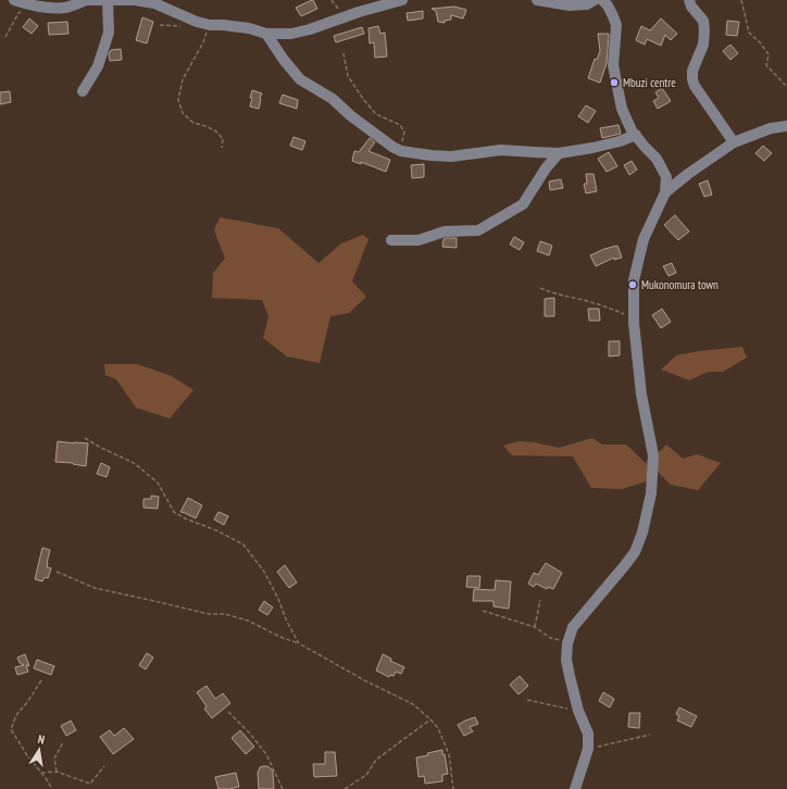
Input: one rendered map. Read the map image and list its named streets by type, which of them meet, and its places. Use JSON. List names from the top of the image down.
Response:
{
  "places": ["Mbuzi centre", "Mukonomura town"],
  "north": "top"
}
